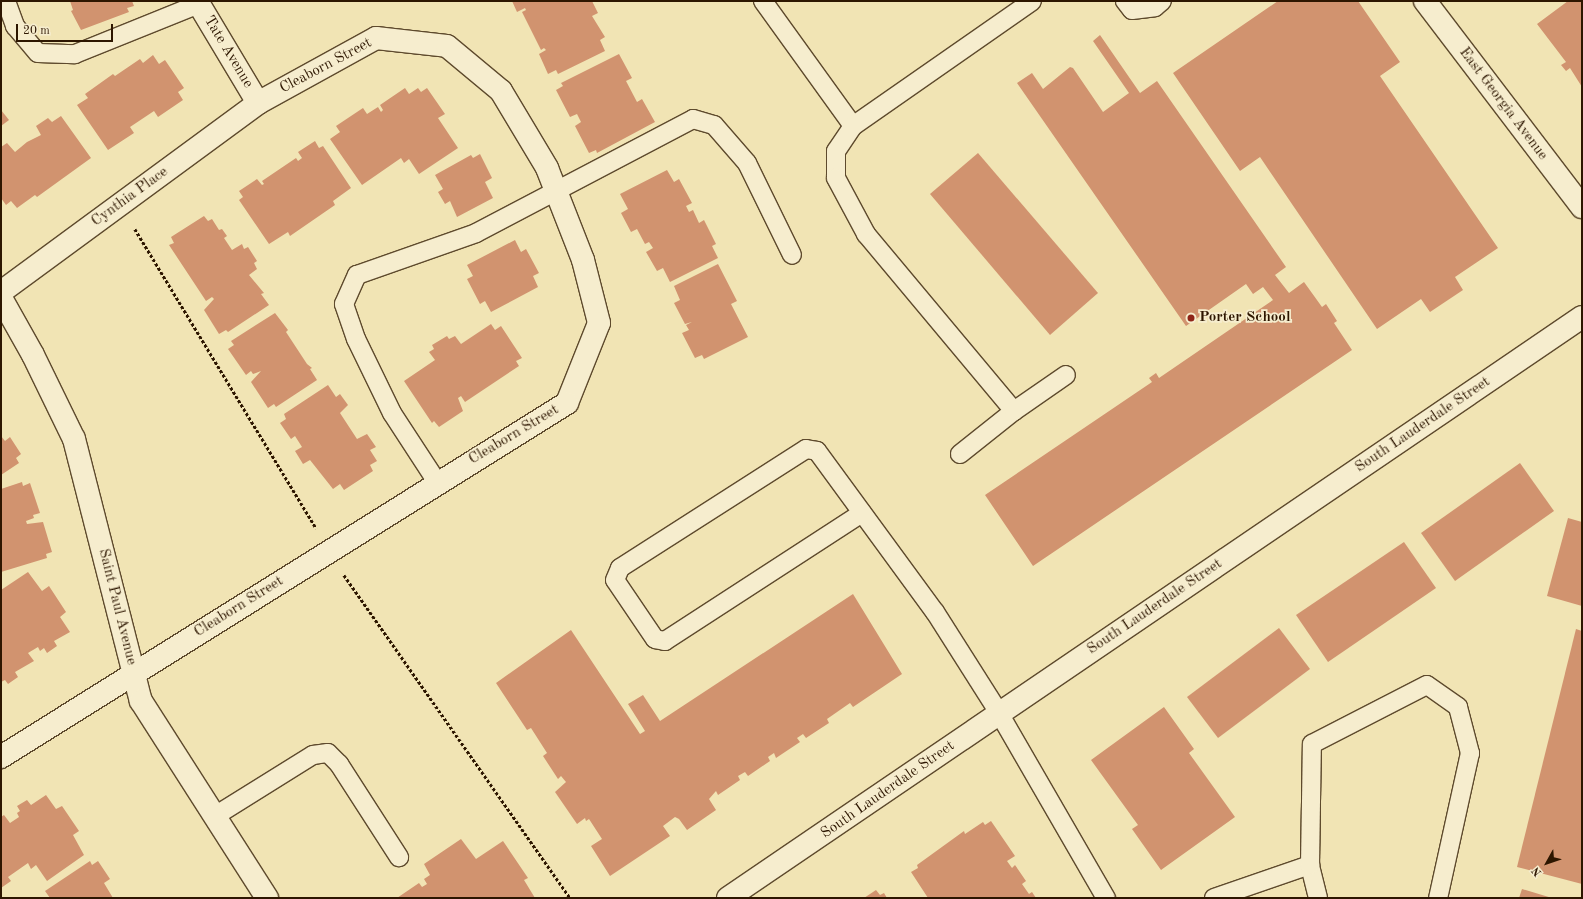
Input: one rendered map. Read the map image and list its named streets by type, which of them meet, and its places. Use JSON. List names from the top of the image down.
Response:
{
  "streets": {
    "street": [
      "Tate Avenue",
      "Cleaborn Street",
      "East Georgia Avenue",
      "Cynthia Place",
      "South Lauderdale Street",
      "Saint Paul Avenue"
    ]
  },
  "crossings": [
    ["Tate Avenue", "Cleaborn Street"],
    ["Tate Avenue", "Cynthia Place"],
    ["Cleaborn Street", "Cynthia Place"],
    ["Cleaborn Street", "Saint Paul Avenue"]
  ],
  "places": ["Porter School"],
  "scale_bar": "20 m",
  "north": "bottom left"
}
